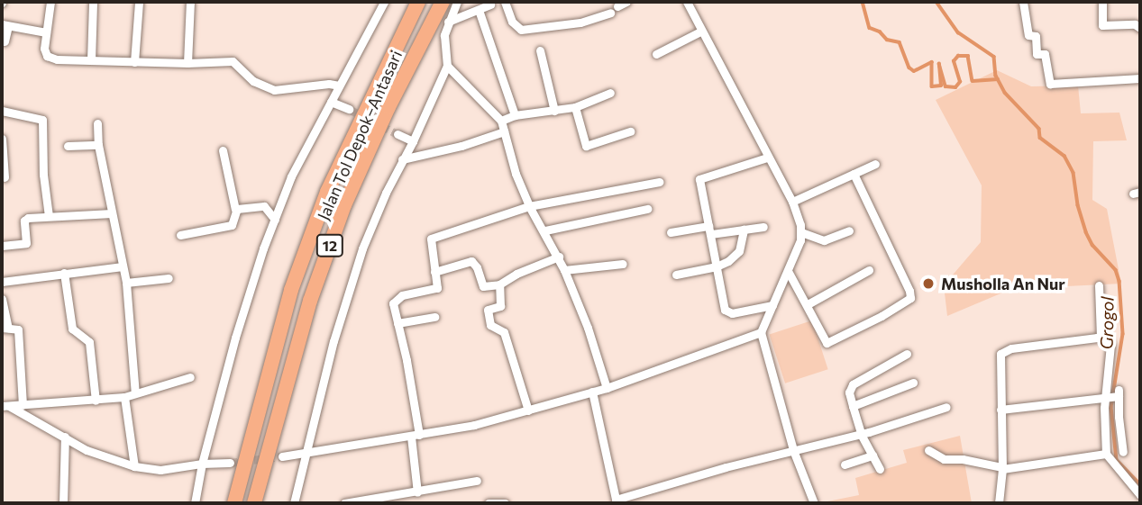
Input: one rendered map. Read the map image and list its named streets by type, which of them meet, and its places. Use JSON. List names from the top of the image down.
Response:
{
  "streets": {
    "highway": ["Jalan Tol Depok–Antasari", "12"]
  },
  "water": ["Grogol"],
  "places": ["Musholla An Nur"]
}
